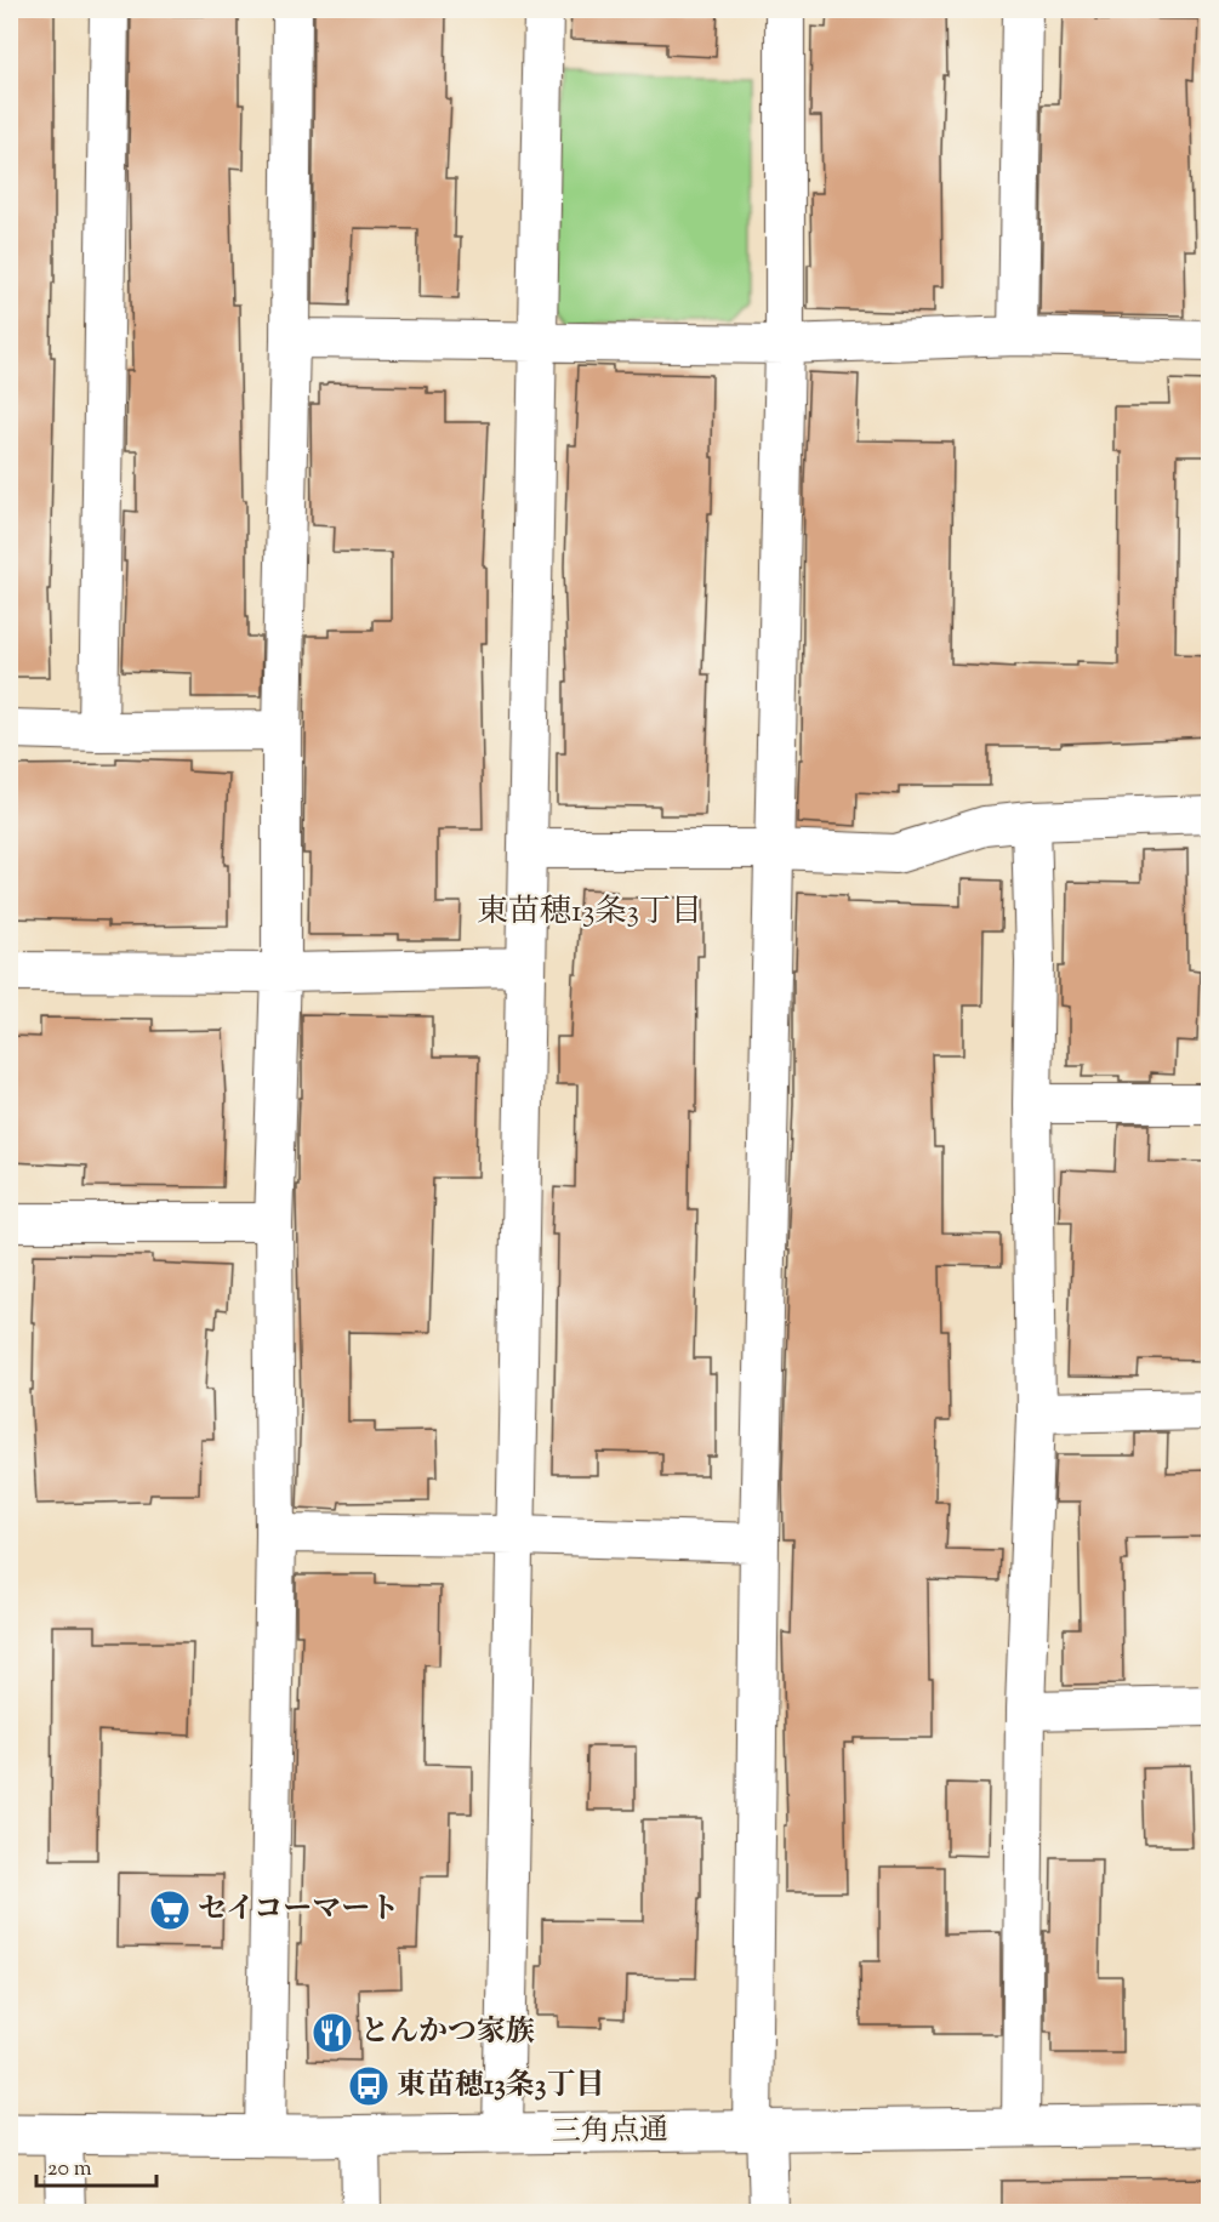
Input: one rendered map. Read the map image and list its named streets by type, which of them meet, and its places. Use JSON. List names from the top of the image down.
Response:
{
  "streets": {
    "street": ["三角点通"]
  },
  "districts": ["東苗穂13条3丁目"],
  "places": {
    "supermarket": ["セイコーマート"],
    "restaurant": ["とんかつ家族"],
    "bus stop": ["東苗穂13条3丁目"]
  },
  "scale_bar": "20 m"
}
